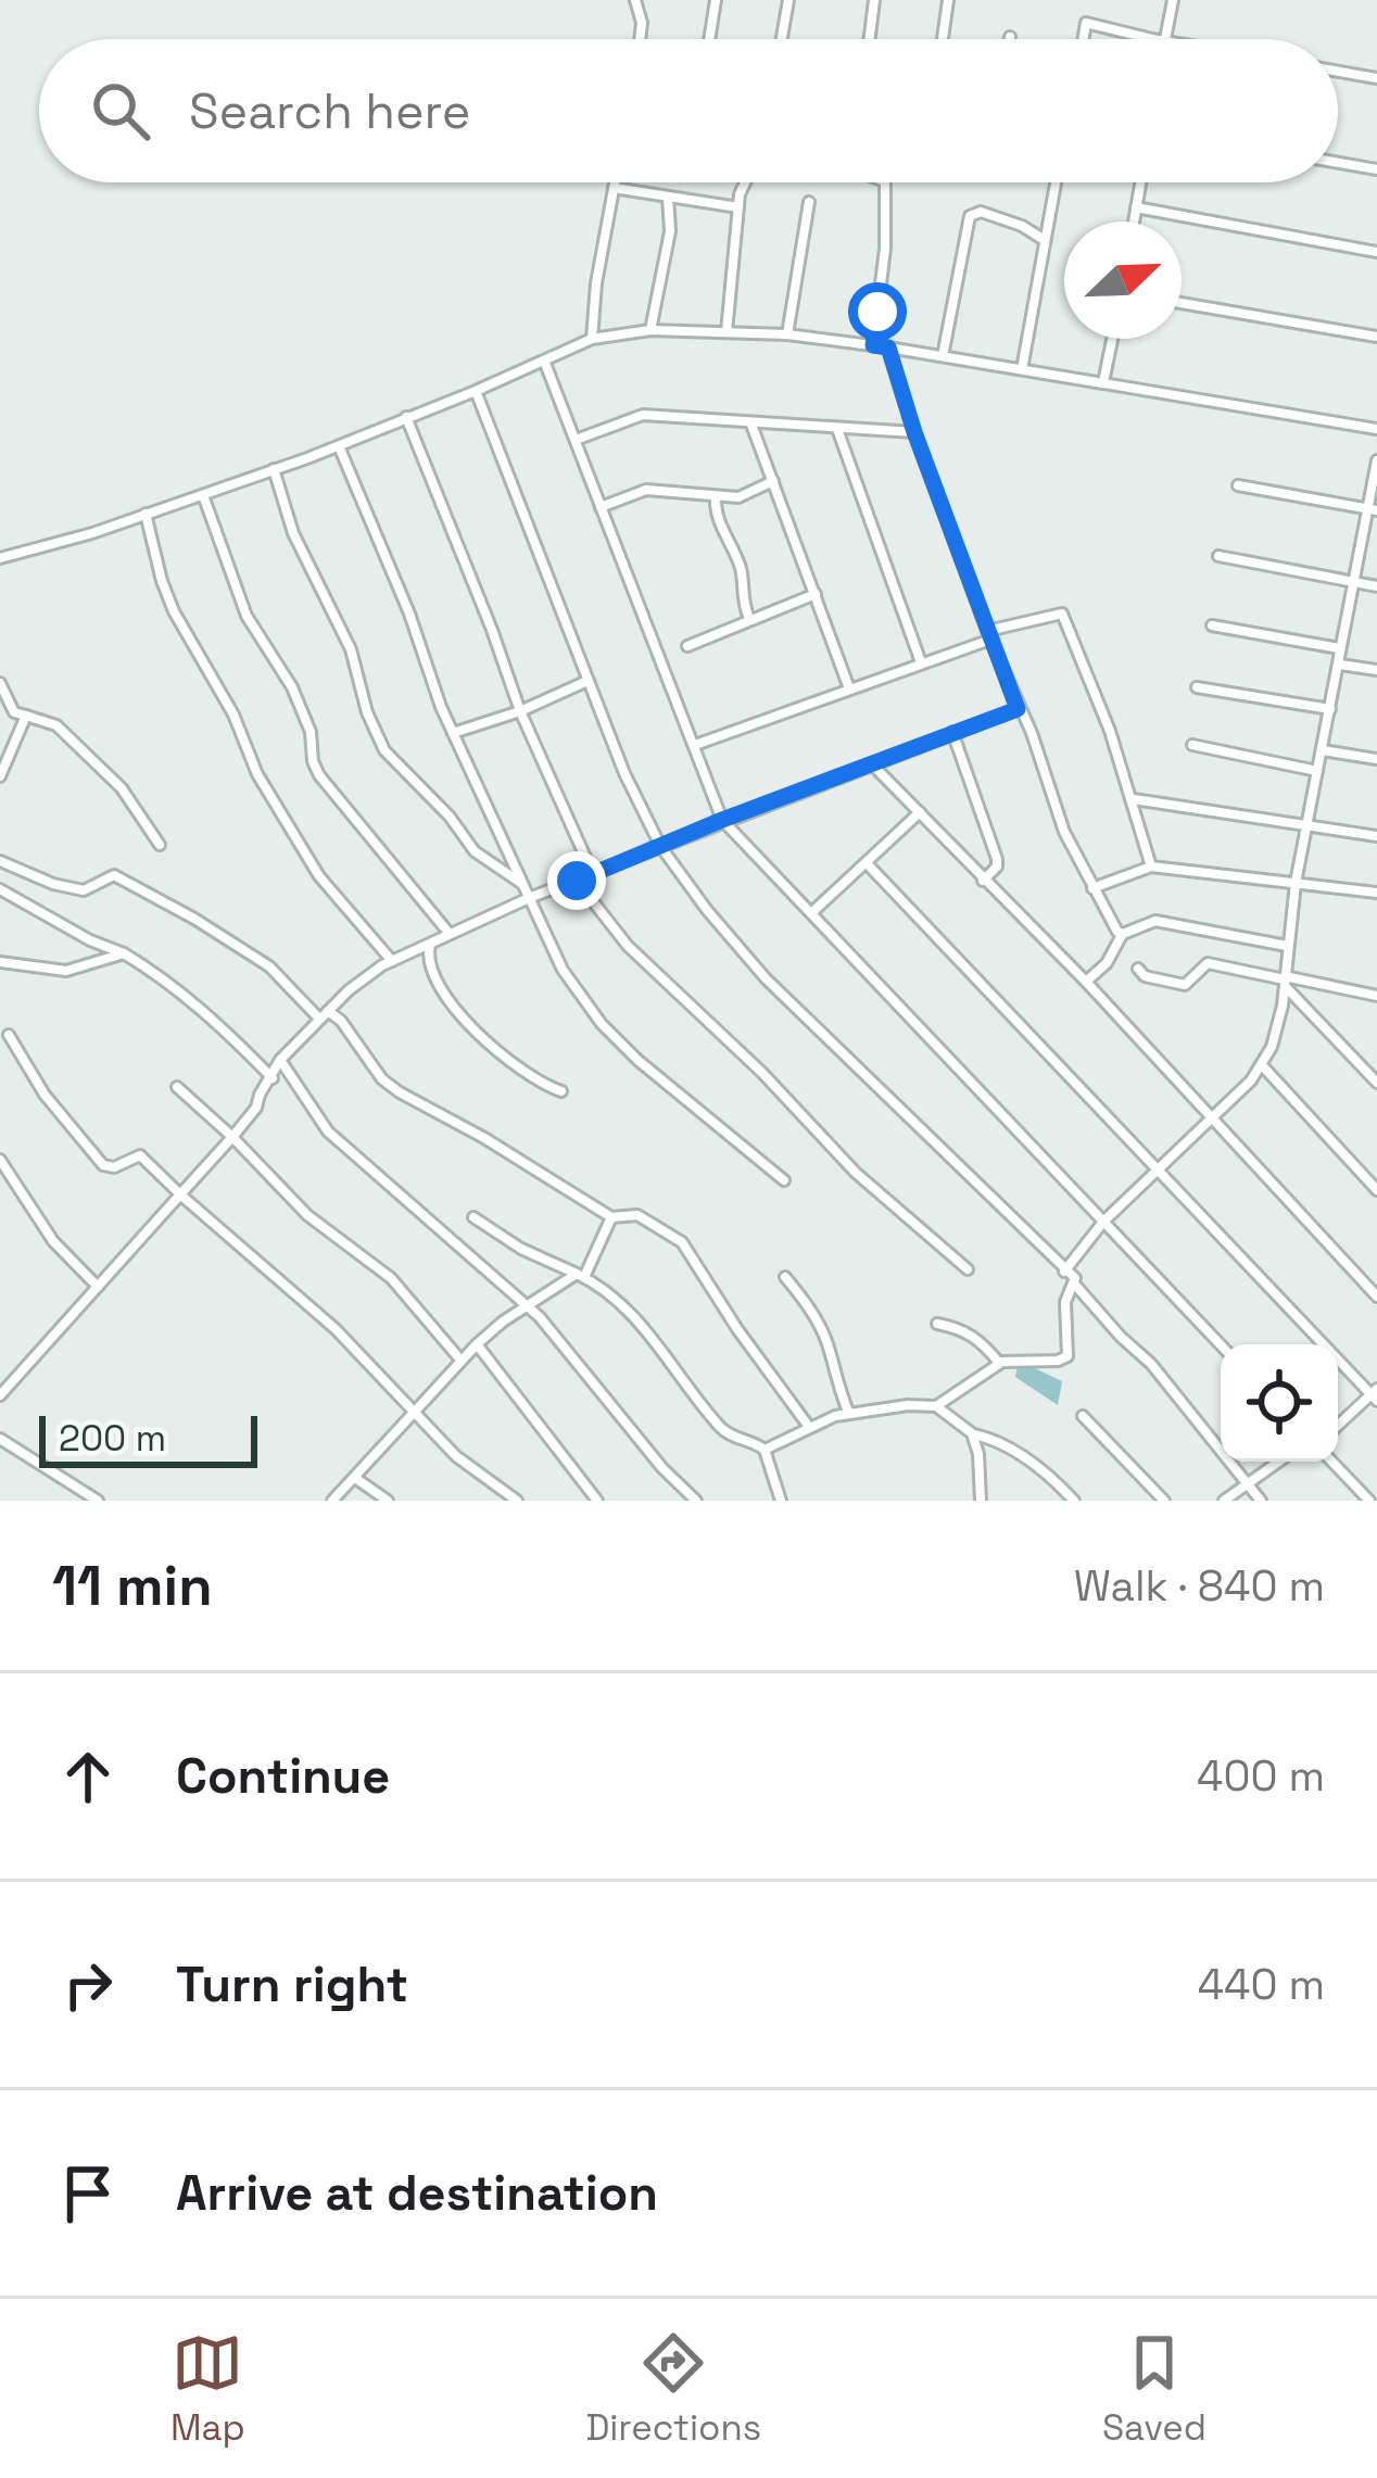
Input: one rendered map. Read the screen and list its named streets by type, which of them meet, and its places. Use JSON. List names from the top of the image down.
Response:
{
  "scale_bar": "200 m",
  "north": "top right",
  "page": {
    "search": "Search here",
    "scale": "200 m",
    "heading": ["11 min", "Walk · 840 m"],
    "list": [
      ["Continue", "400 m"],
      ["Turn right", "440 m"],
      "Arrive at destination"
    ],
    "nav": ["Map", "Directions", "Saved"]
  }
}
